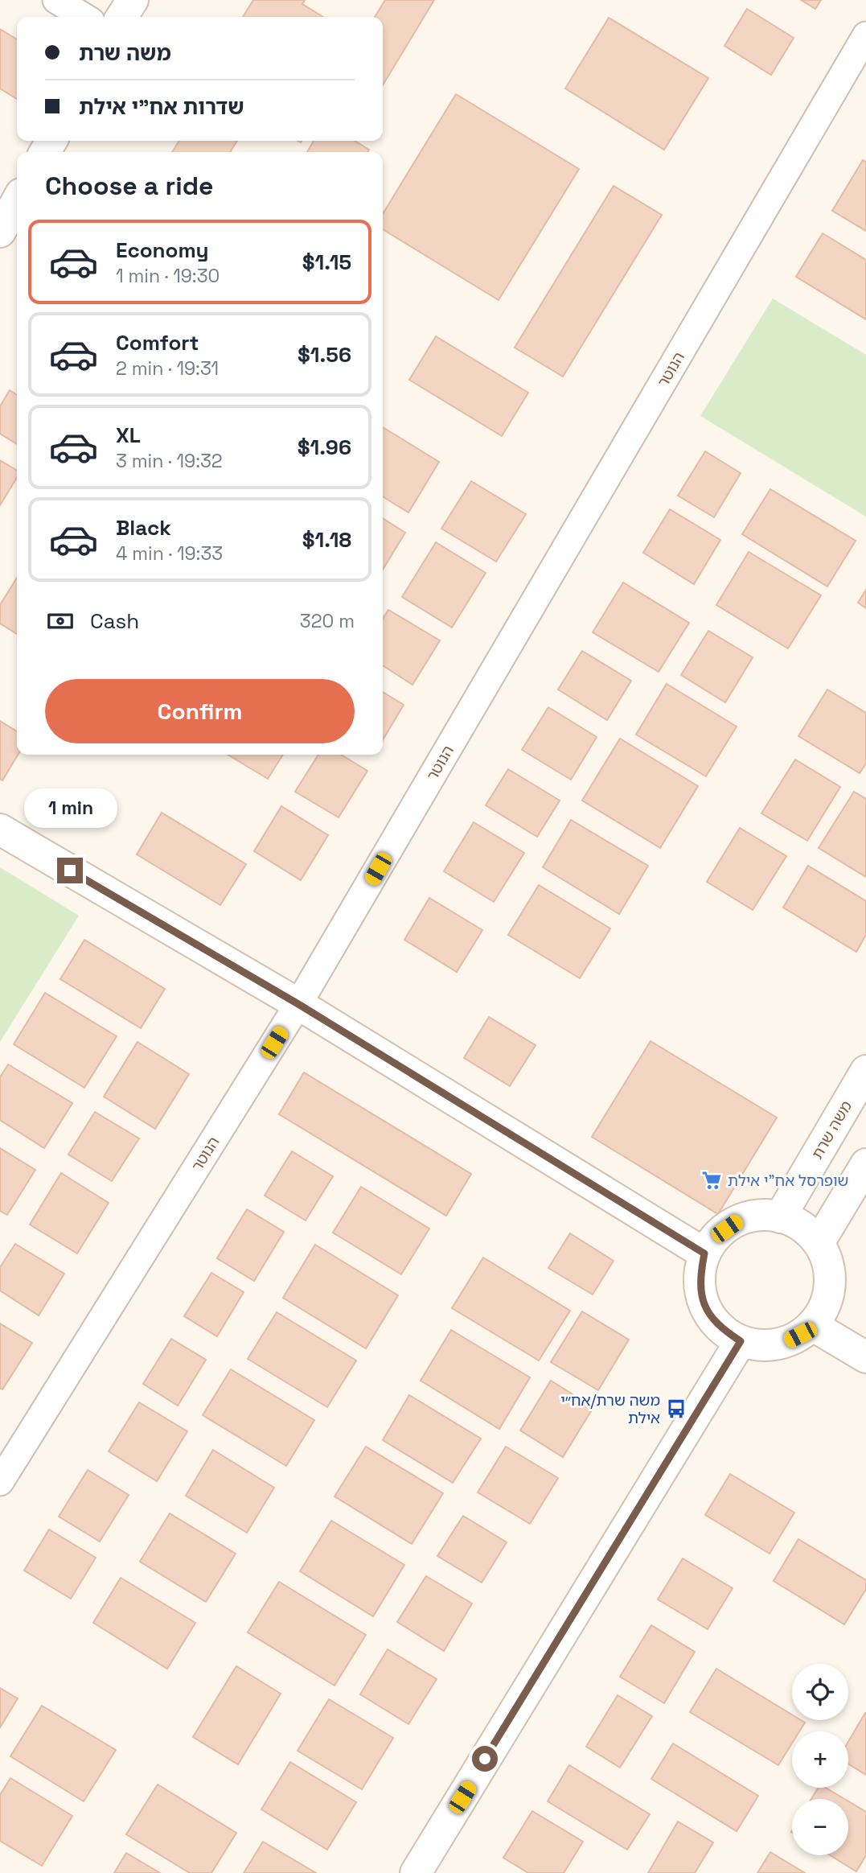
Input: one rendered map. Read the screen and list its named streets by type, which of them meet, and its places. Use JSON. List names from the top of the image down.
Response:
{
  "streets": {
    "main road": ["משה שרת"],
    "street": ["הנוטר"]
  },
  "places": {
    "supermarket": ["שופרסל אח\"י אילת"],
    "bus stop": ["משה שרת/אח״י אילת"]
  },
  "page": {
    "banner": ["משה שרת", "שדרות אח\"י אילת"],
    "heading": "Choose a ride",
    "list": [
      {
        "name": "Economy",
        "note": "1 min · 19:30",
        "value": "$1.15"
      },
      {
        "name": "Comfort",
        "note": "2 min · 19:31",
        "value": "$1.56"
      },
      {
        "name": "XL",
        "note": "3 min · 19:32",
        "value": "$1.96"
      },
      {
        "name": "Black",
        "note": "4 min · 19:33",
        "value": "$1.18"
      }
    ],
    "pay": ["Cash", "320 m"],
    "buttons": "Confirm",
    "bubble": "1 min",
    "map_buttons": ["+", "−"]
  }
}
